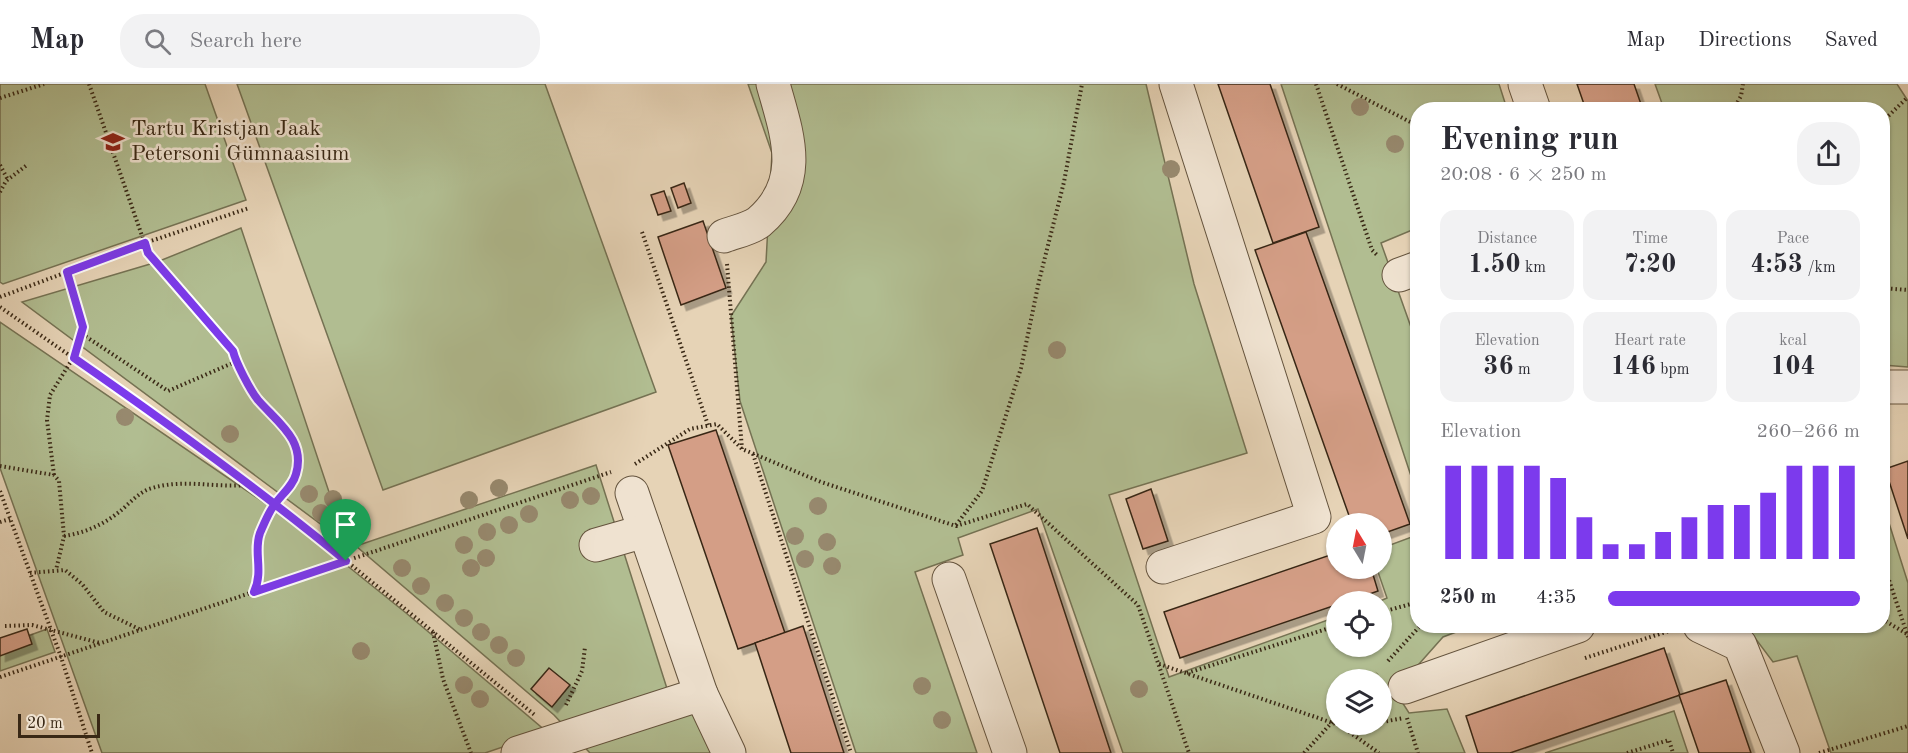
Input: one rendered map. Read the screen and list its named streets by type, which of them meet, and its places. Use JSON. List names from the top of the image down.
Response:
{
  "places": {
    "school or university": ["Tartu Kristjan Jaak Petersoni Gümnaasium"]
  },
  "scale_bar": "20 m",
  "north": "top",
  "page": {
    "header": "Map",
    "search": "Search here",
    "nav": ["Map", "Directions", "Saved"],
    "heading": ["Evening run", "20:08 · 6 × 250 m"],
    "stats": [
      ["Distance", "1.50 km"],
      ["Time", "7:20"],
      ["Pace", "4:53 /km"],
      ["Elevation", "36 m"],
      ["Heart rate", "146 bpm"],
      ["kcal", "104"]
    ],
    "chart": ["Elevation", "260–266 m"],
    "list": [
      {
        "name": "250 m",
        "note": "4:35"
      }
    ],
    "scale": "20 m"
  }
}
